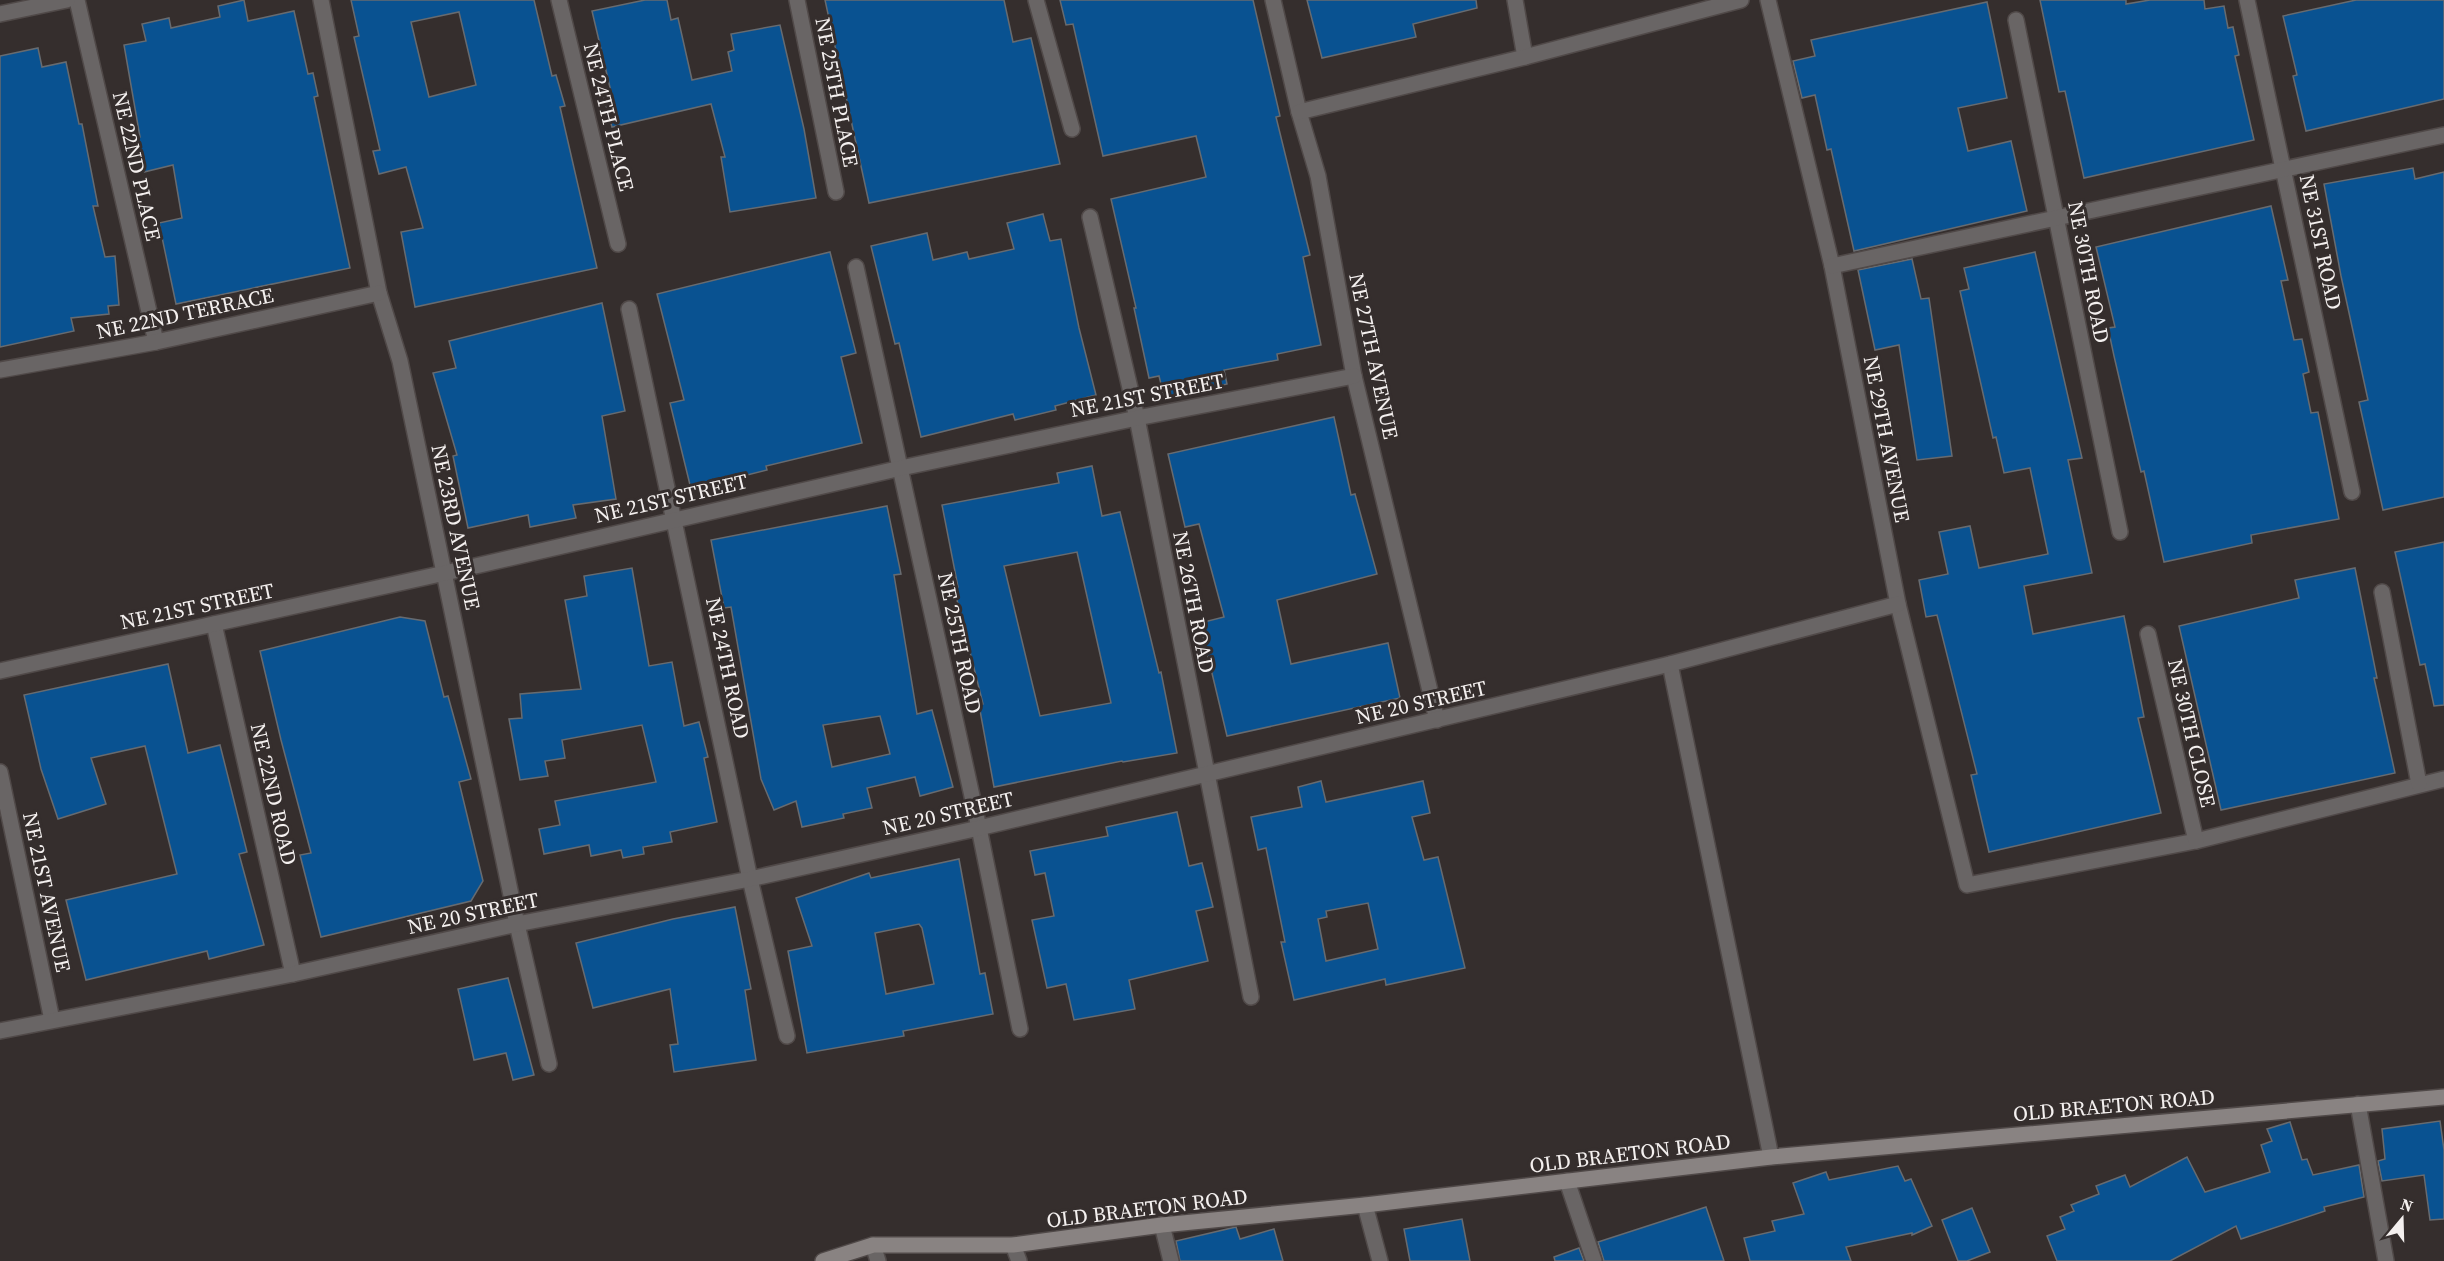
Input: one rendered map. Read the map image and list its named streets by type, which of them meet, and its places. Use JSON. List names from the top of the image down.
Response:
{
  "streets": {
    "street": [
      "NE 25TH PLACE",
      "NE 24TH PLACE",
      "NE 22ND PLACE",
      "NE 31ST ROAD",
      "NE 30TH ROAD",
      "NE 22ND TERRACE",
      "NE 27TH AVENUE",
      "NE 21ST STREET",
      "NE 29TH AVENUE",
      "NE 23RD AVENUE",
      "NE 26TH ROAD",
      "NE 25TH ROAD",
      "NE 24TH ROAD",
      "NE 20 STREET",
      "NE 30TH CLOSE",
      "NE 22ND ROAD",
      "NE 21ST AVENUE",
      "OLD BRAETON ROAD"
    ]
  },
  "crossings": [
    ["NE 22ND PLACE", "NE 22ND TERRACE"],
    ["NE 22ND TERRACE", "NE 23RD AVENUE"],
    ["NE 27TH AVENUE", "NE 21ST STREET"],
    ["NE 27TH AVENUE", "NE 20 STREET"],
    ["NE 21ST STREET", "NE 23RD AVENUE"],
    ["NE 21ST STREET", "NE 26TH ROAD"],
    ["NE 21ST STREET", "NE 25TH ROAD"],
    ["NE 21ST STREET", "NE 24TH ROAD"],
    ["NE 21ST STREET", "NE 22ND ROAD"],
    ["NE 29TH AVENUE", "NE 20 STREET"],
    ["NE 29TH AVENUE", "NE 30TH CLOSE"],
    ["NE 23RD AVENUE", "NE 20 STREET"],
    ["NE 26TH ROAD", "NE 20 STREET"],
    ["NE 25TH ROAD", "NE 20 STREET"],
    ["NE 24TH ROAD", "NE 20 STREET"],
    ["NE 20 STREET", "NE 22ND ROAD"],
    ["NE 20 STREET", "NE 21ST AVENUE"]
  ],
  "north": "top"
}
